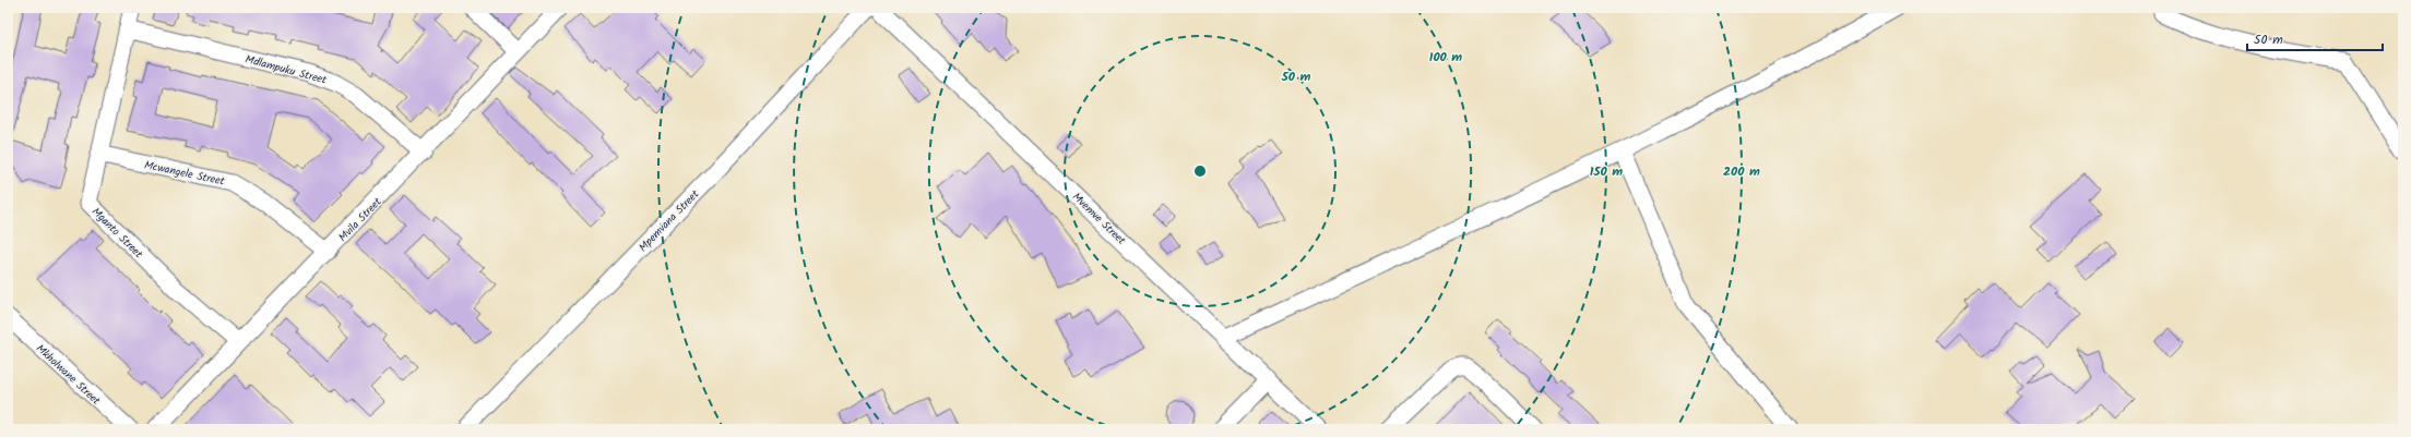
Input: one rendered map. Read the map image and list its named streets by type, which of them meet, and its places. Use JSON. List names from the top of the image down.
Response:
{
  "streets": {
    "street": [
      "Mdlampuku Street",
      "Mcwangele Street",
      "Mvemve Street",
      "Mvila Street",
      "Mpemvana Street",
      "Mganto Street",
      "Mkholwane Street"
    ]
  },
  "crossings": [
    ["Mdlampuku Street", "Mvila Street"],
    ["Mdlampuku Street", "Mganto Street"],
    ["Mcwangele Street", "Mvila Street"],
    ["Mcwangele Street", "Mganto Street"],
    ["Mvila Street", "Mganto Street"]
  ],
  "scale_bar": "50 m",
  "rings": [
    "100 m",
    "50 m",
    "150 m",
    "200 m"
  ]
}
